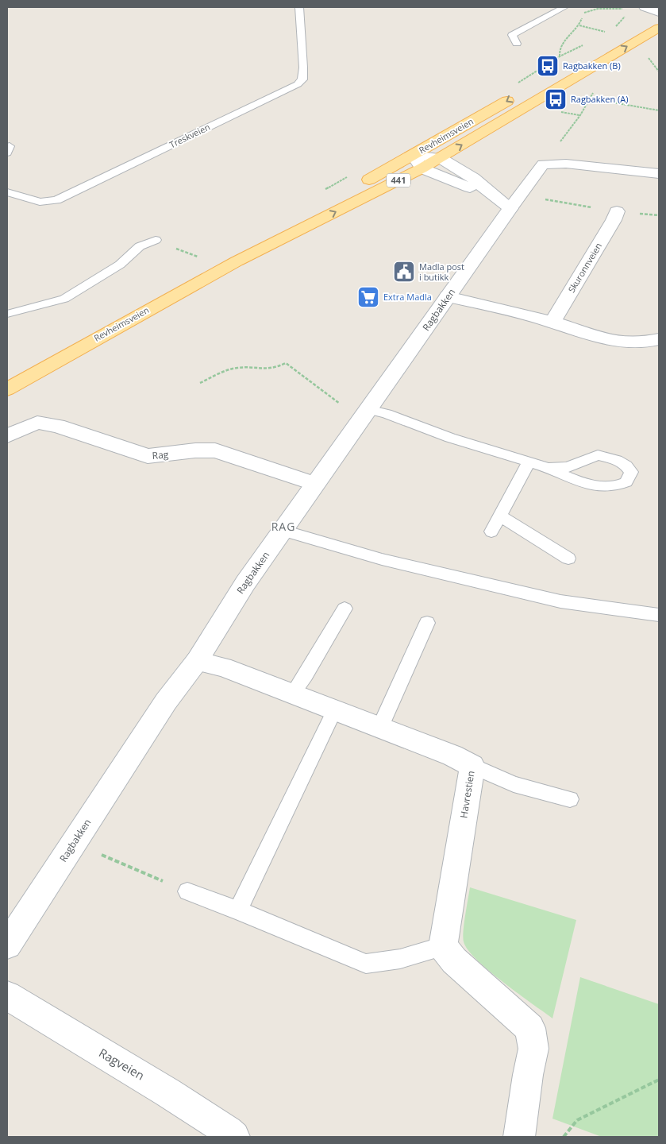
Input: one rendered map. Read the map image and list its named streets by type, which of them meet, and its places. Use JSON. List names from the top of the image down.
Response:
{
  "streets": {
    "main road": ["Revheimsveien", "441"],
    "street": [
      "Skuronnveien",
      "Ragbakken",
      "Rag",
      "Havrestien",
      "Ragveien"
    ],
    "lane": ["Treskveien"]
  },
  "crossings": [
    ["Ragbakken", "Rag"],
    ["Ragbakken", "Havrestien"]
  ],
  "districts": ["RAG"],
  "places": {
    "bus stop": ["Ragbakken (B)", "Ragbakken (A)"],
    "public building": ["Madla post i butikk"],
    "supermarket": ["Extra Madla"]
  }
}
